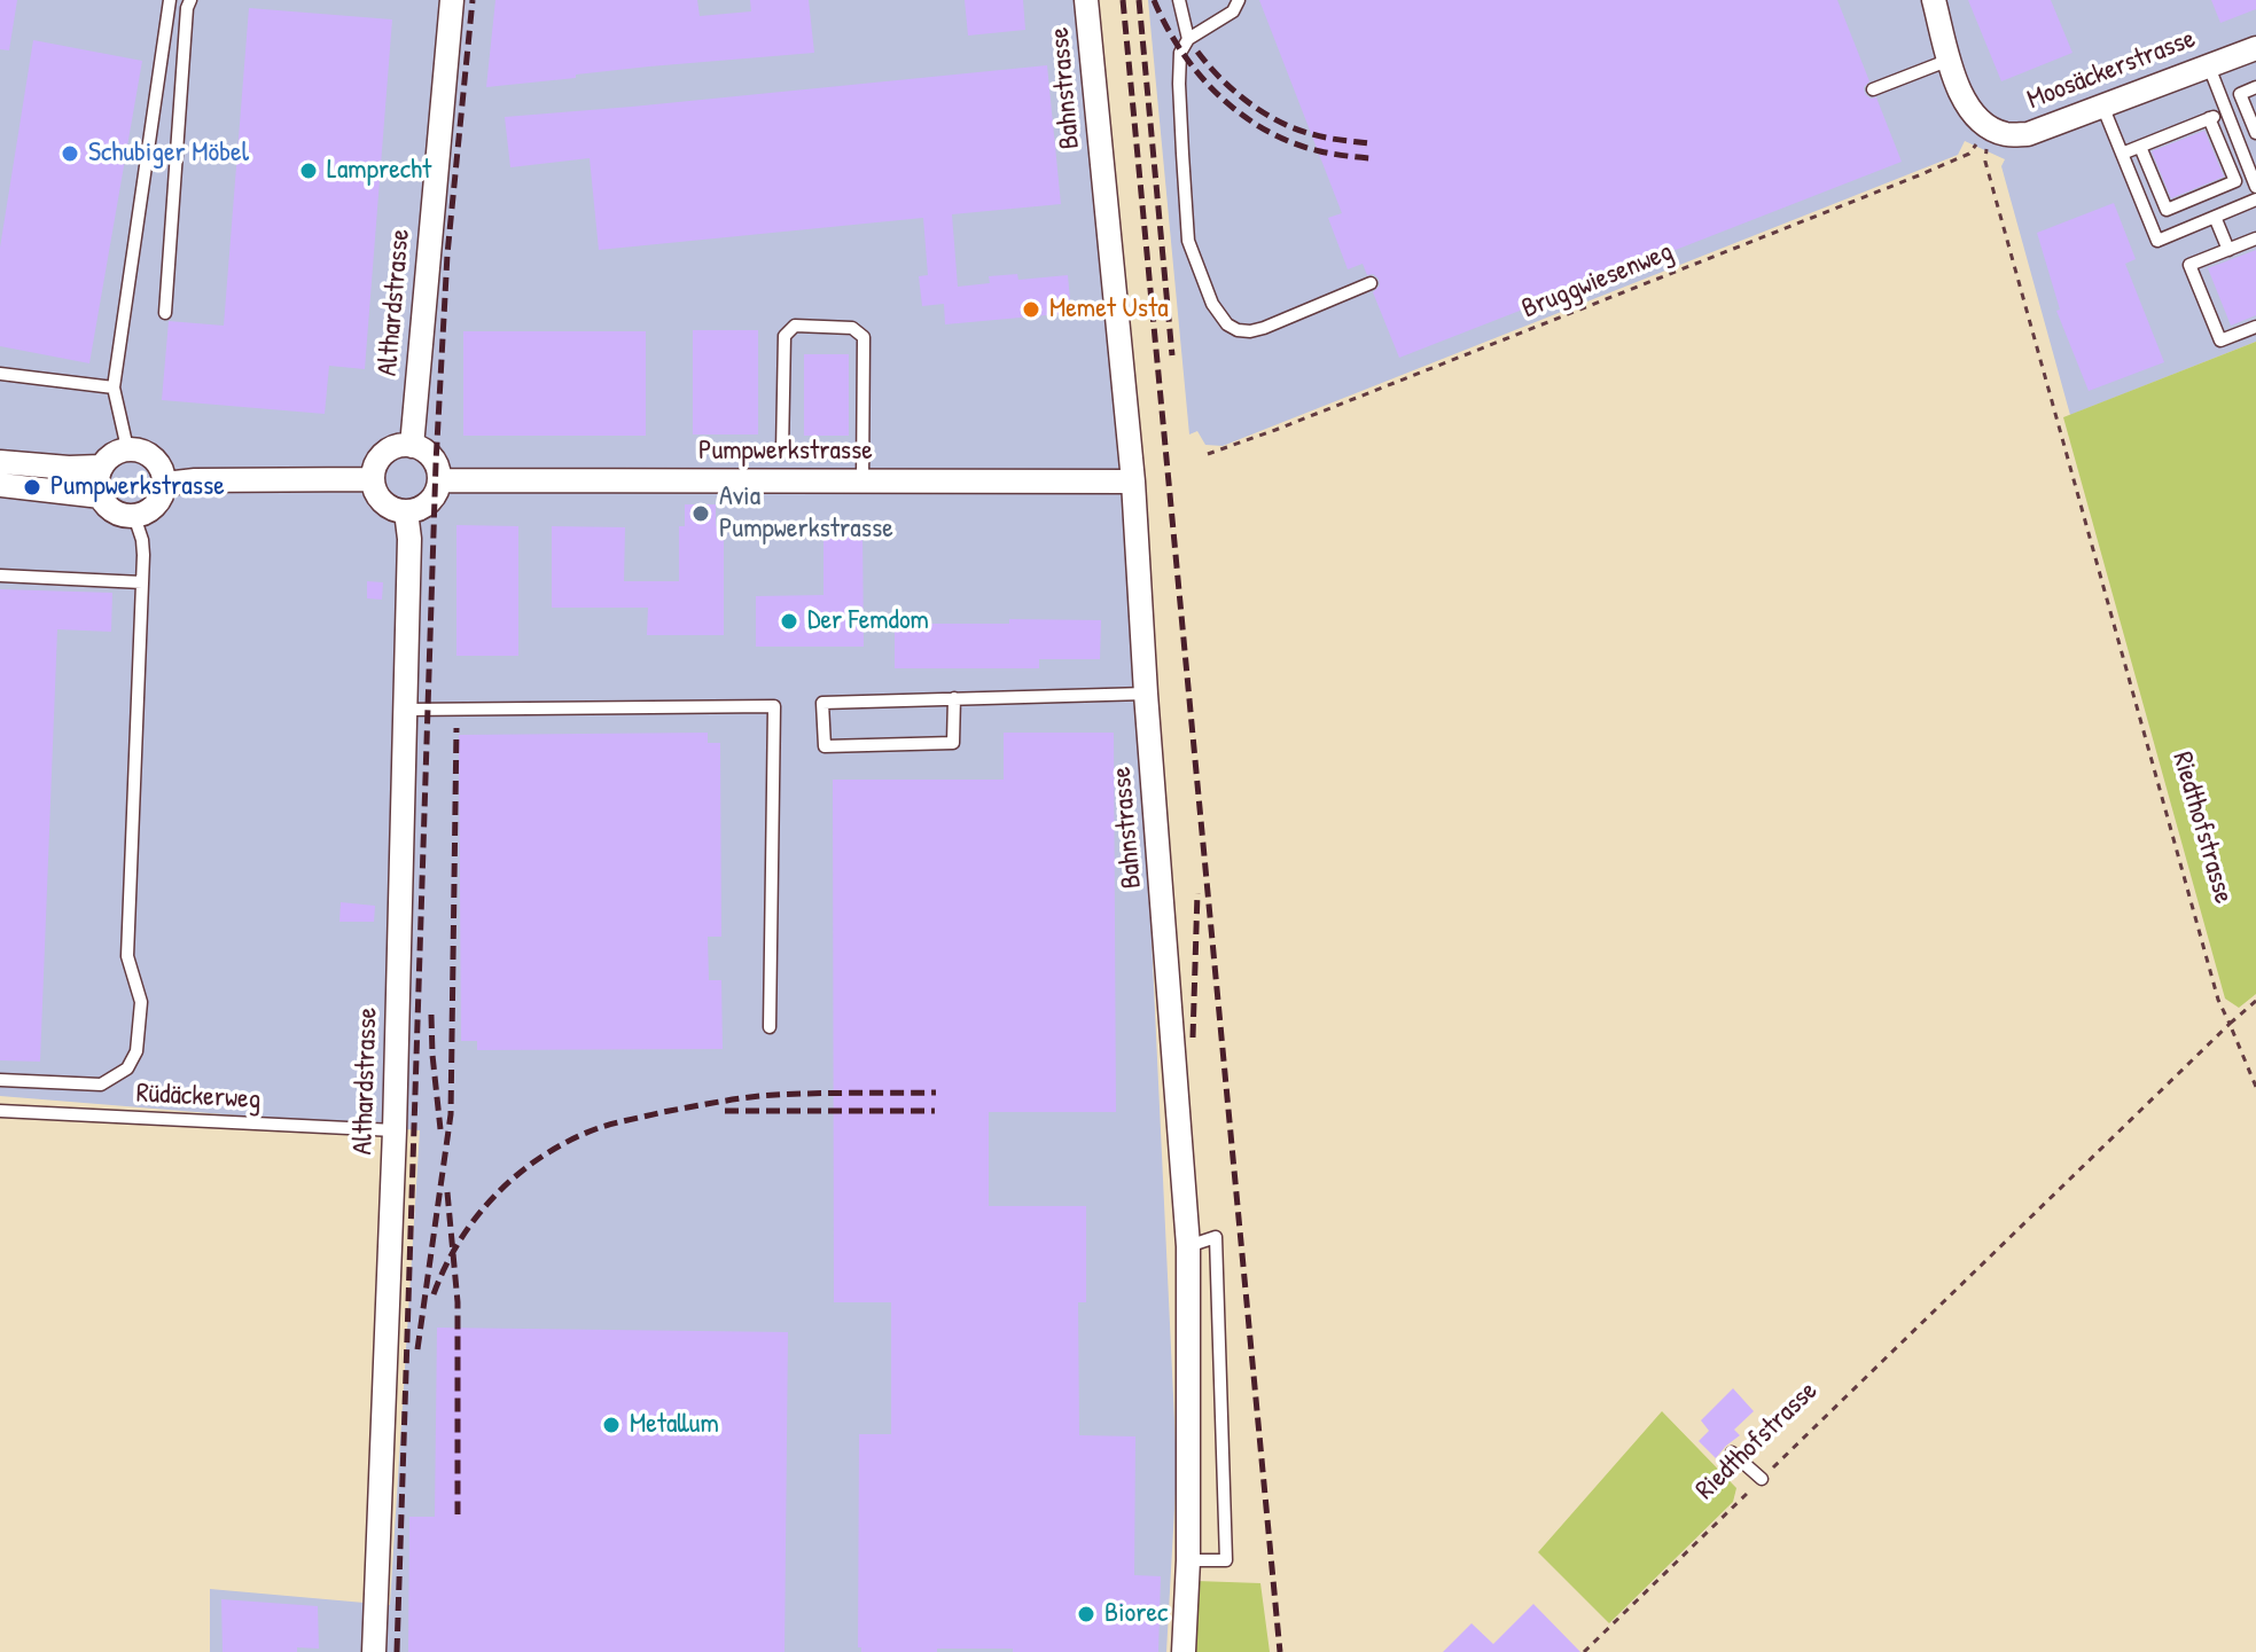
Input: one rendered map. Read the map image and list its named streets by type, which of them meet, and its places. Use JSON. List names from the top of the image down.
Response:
{
  "streets": {
    "street": [
      "Moosäckerstrasse",
      "Bahnstrasse",
      "Althardstrasse",
      "Pumpwerkstrasse"
    ],
    "lane": ["Rüdäckerweg"],
    "path": ["Bruggwiesenweg", "Riedthofstrasse"]
  },
  "crossings": [
    ["Moosäckerstrasse", "Bruggwiesenweg"],
    ["Moosäckerstrasse", "Riedthofstrasse"],
    ["Bahnstrasse", "Pumpwerkstrasse"],
    ["Bruggwiesenweg", "Riedthofstrasse"],
    ["Althardstrasse", "Pumpwerkstrasse"],
    ["Althardstrasse", "Rüdäckerweg"]
  ],
  "places": [
    "Schubiger Möbel",
    "Lamprecht",
    "Memet Usta",
    "Pumpwerkstrasse",
    "Avia Pumpwerkstrasse",
    "Der Femdom",
    "Metallum",
    "Biorec"
  ]
}
